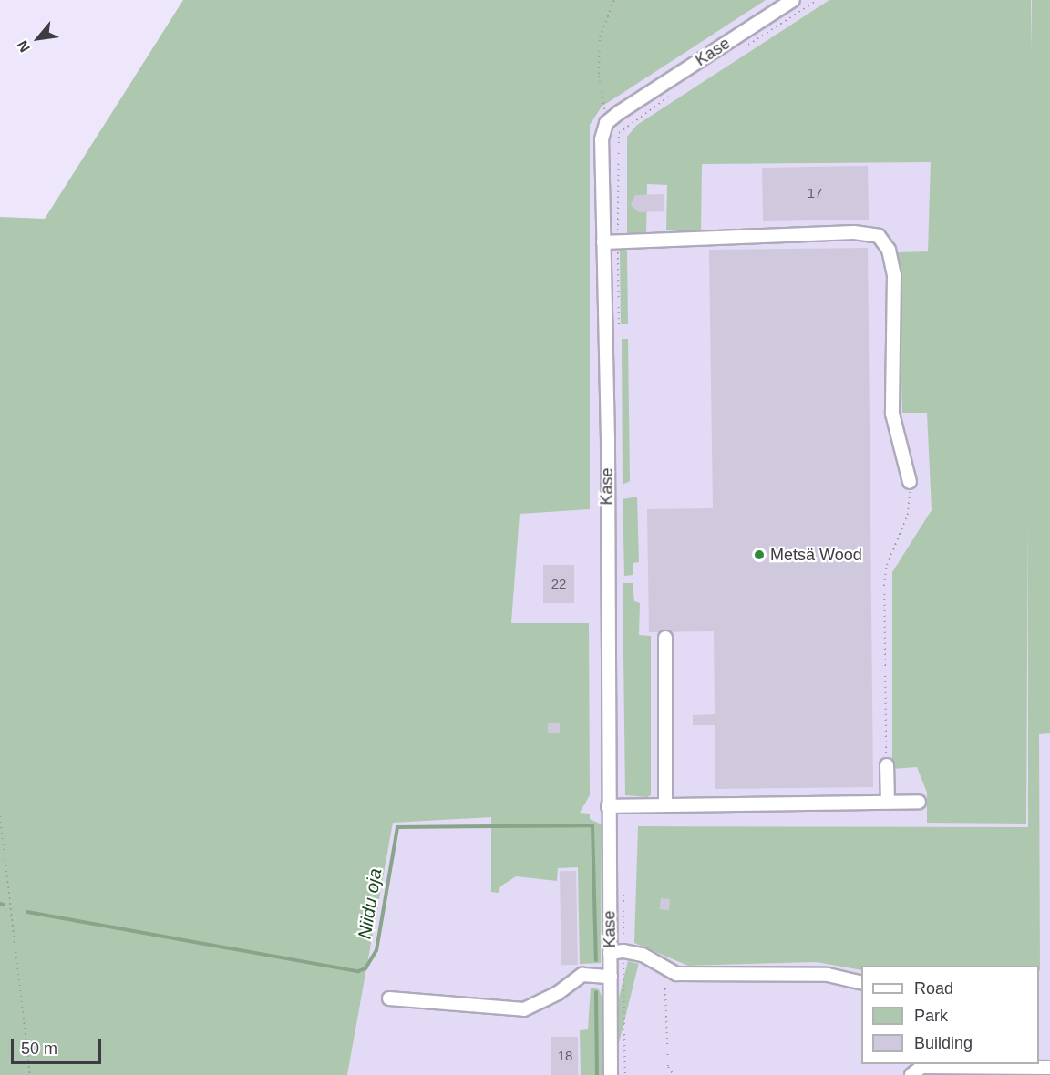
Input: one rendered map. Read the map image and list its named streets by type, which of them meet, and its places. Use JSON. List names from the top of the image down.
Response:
{
  "streets": {
    "street": ["Kase"]
  },
  "water": ["Niidu oja"],
  "places": ["Metsä Wood"],
  "house_numbers": ["17", "22", "18"],
  "legend": ["Road", "Park", "Building"],
  "scale_bar": "50 m",
  "north": "bottom left"
}
